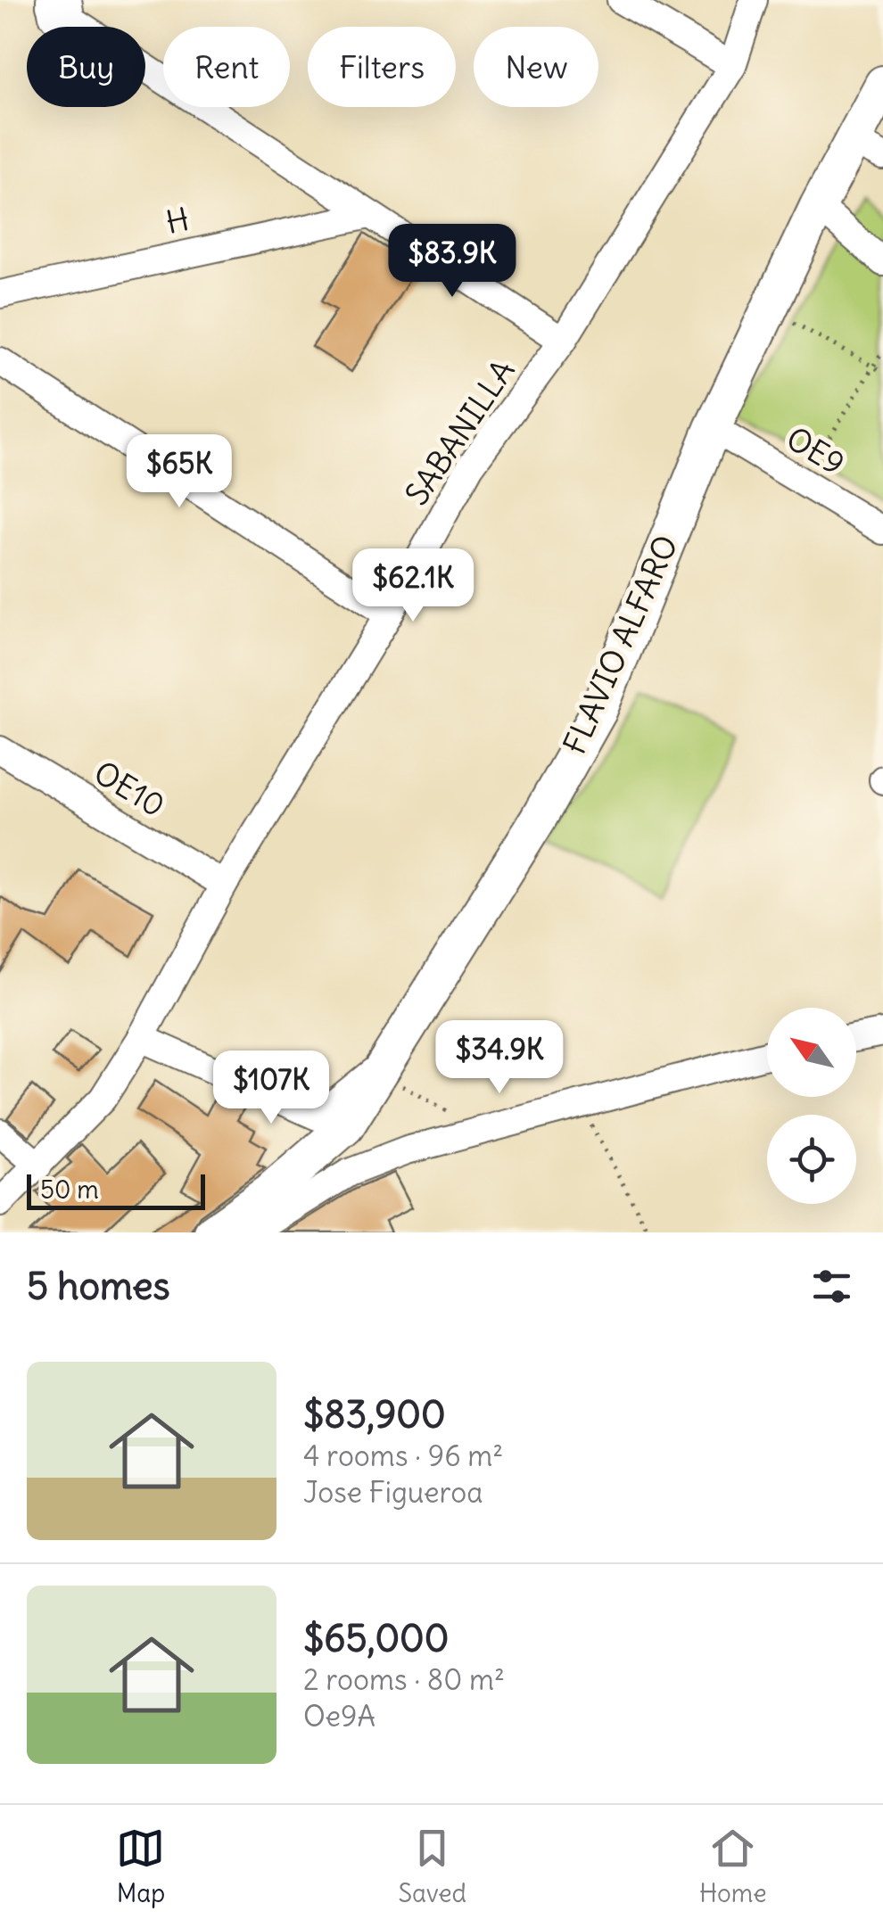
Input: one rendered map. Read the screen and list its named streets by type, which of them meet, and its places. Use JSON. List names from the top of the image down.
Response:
{
  "streets": {
    "street": [
      "H",
      "SABANILLA",
      "OE9",
      "FLAVIO ALFARO",
      "OE10"
    ]
  },
  "crossings": [
    ["SABANILLA", "OE10"],
    ["OE9", "FLAVIO ALFARO"]
  ],
  "scale_bar": "50 m",
  "north": "top left",
  "page": {
    "chip": [
      "Buy",
      "Rent",
      "Filters",
      "New"
    ],
    "price": [
      "$83.9K",
      "$65K",
      "$62.1K",
      "$34.9K",
      "$107K"
    ],
    "scale": "50 m",
    "heading": "5 homes",
    "list": [
      {
        "name": "$83,900",
        "note": "4 rooms · 96 m² · Jose Figueroa"
      },
      {
        "name": "$65,000",
        "note": "2 rooms · 80 m² · Oe9A"
      }
    ],
    "tabs": ["Map", "Saved", "Home"]
  }
}
